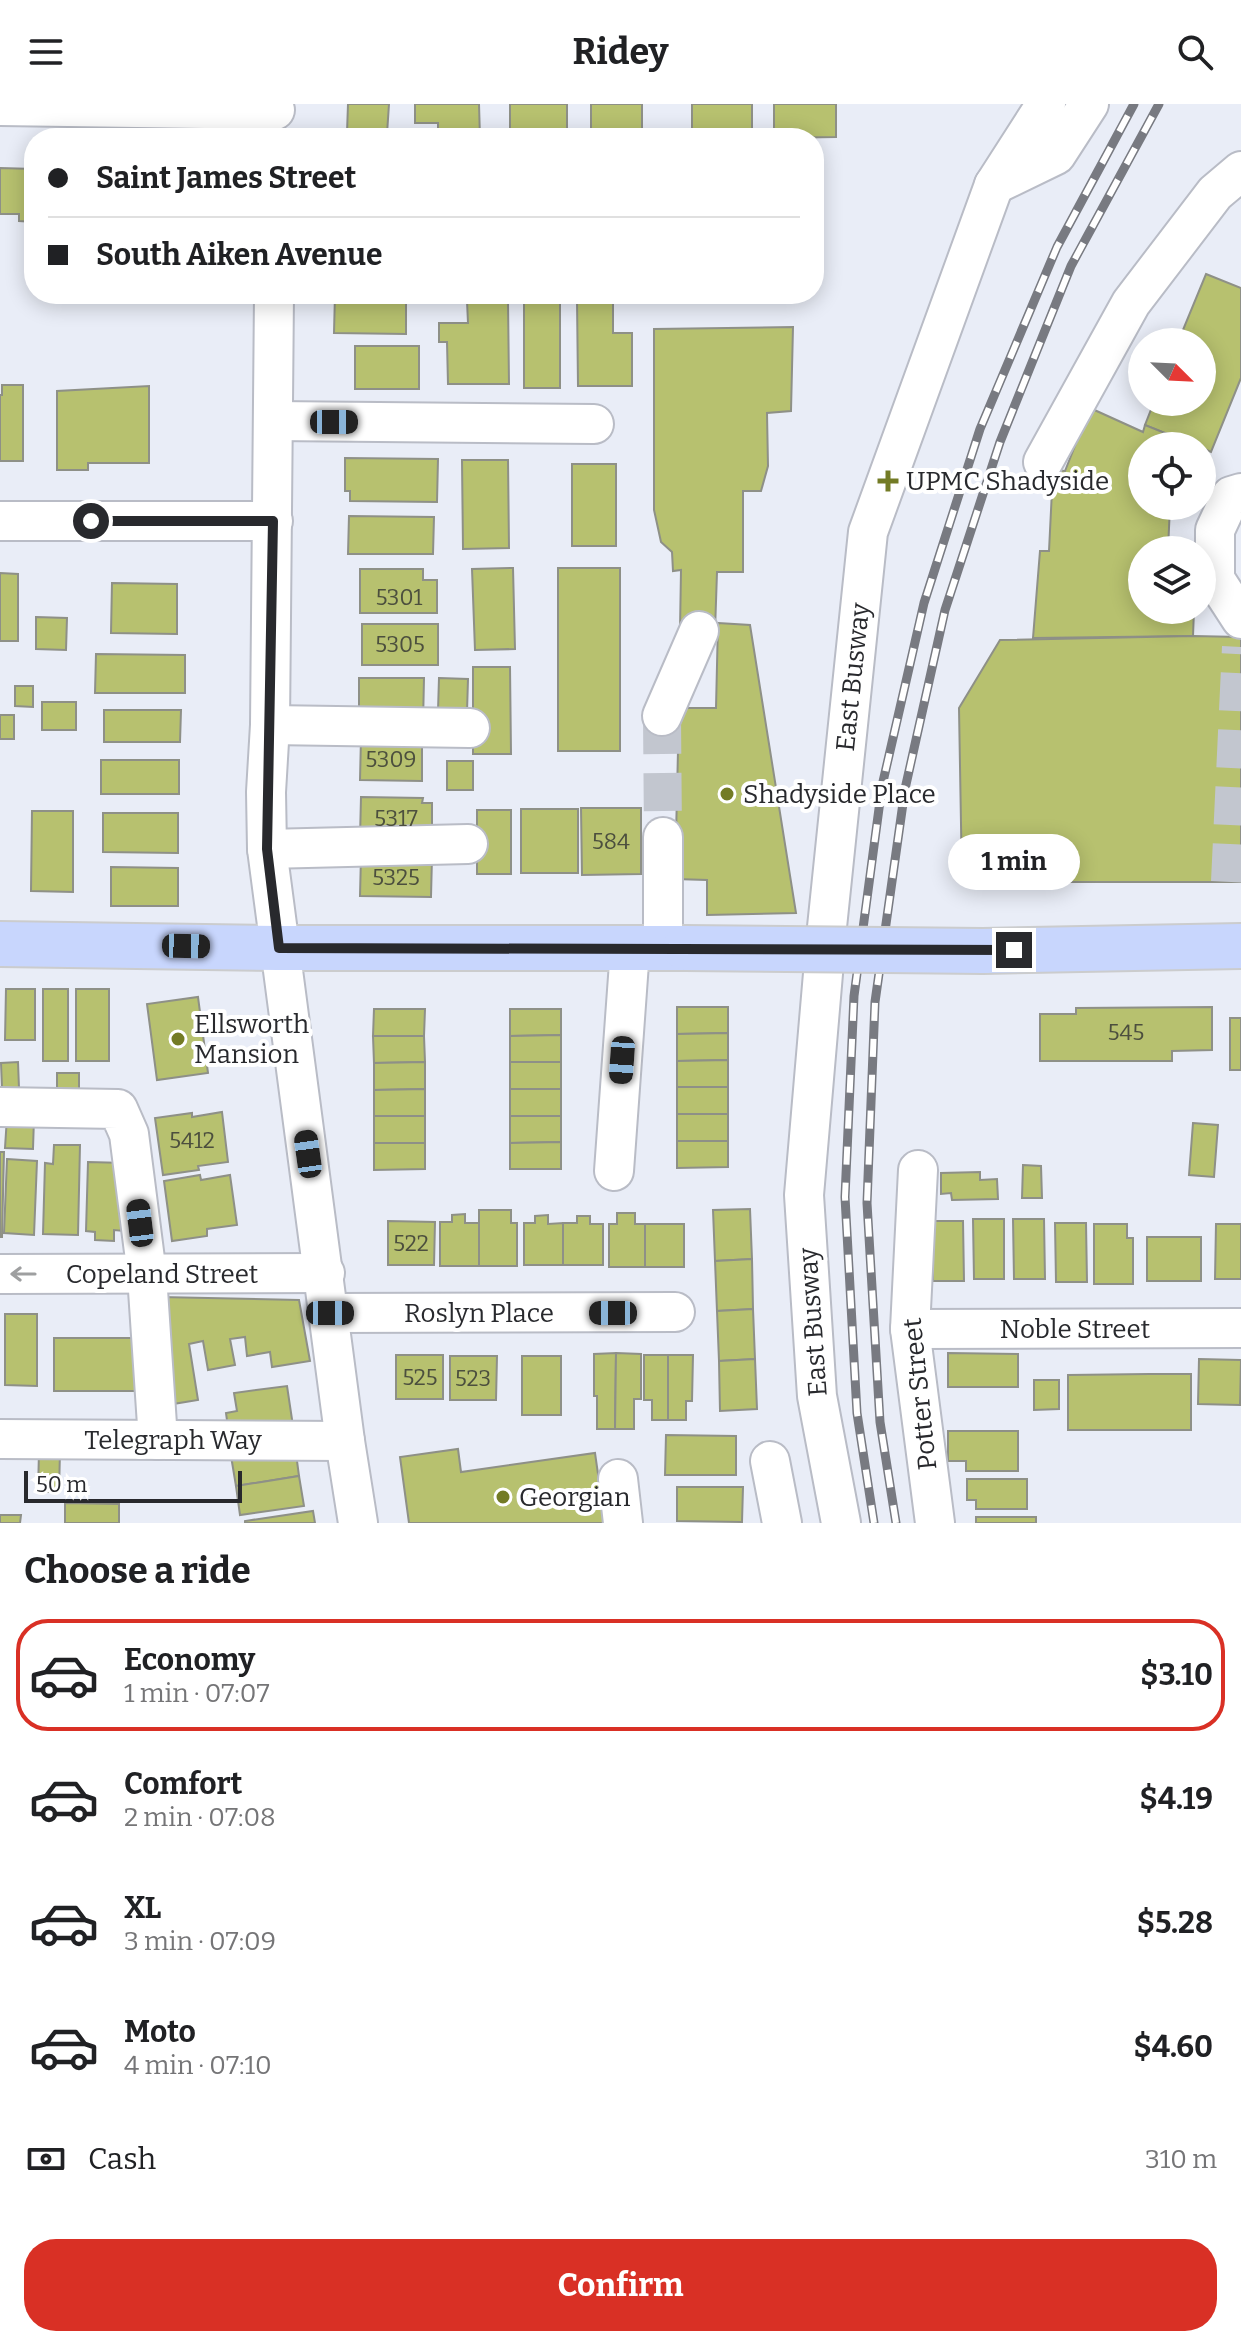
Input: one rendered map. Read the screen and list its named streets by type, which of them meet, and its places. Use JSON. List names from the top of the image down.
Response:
{
  "streets": {
    "street": [
      "East Busway",
      "Copeland Street",
      "Roslyn Place",
      "Noble Street",
      "Potter Street",
      "Telegraph Way"
    ]
  },
  "crossings": [
    ["Noble Street", "Potter Street"]
  ],
  "one_way": ["Copeland Street"],
  "places": {
    "health": ["UPMC Shadyside"],
    "other": ["Shadyside Place", "Ellsworth Mansion", "Georgian"]
  },
  "house_numbers": [
    "5301",
    "5305",
    "5309",
    "5317",
    "584",
    "5325",
    "545",
    "5412",
    "522",
    "525",
    "523"
  ],
  "scale_bar": "50 m",
  "north": "bottom right",
  "page": {
    "header": "Ridey",
    "banner": ["Saint James Street", "South Aiken Avenue"],
    "bubble": "1 min",
    "scale": "50 m",
    "heading": "Choose a ride",
    "list": [
      {
        "name": "Economy",
        "note": "1 min · 07:07",
        "value": "$3.10"
      },
      {
        "name": "Comfort",
        "note": "2 min · 07:08",
        "value": "$4.19"
      },
      {
        "name": "XL",
        "note": "3 min · 07:09",
        "value": "$5.28"
      },
      {
        "name": "Moto",
        "note": "4 min · 07:10",
        "value": "$4.60"
      }
    ],
    "pay": ["Cash", "310 m"],
    "buttons": "Confirm"
  }
}
